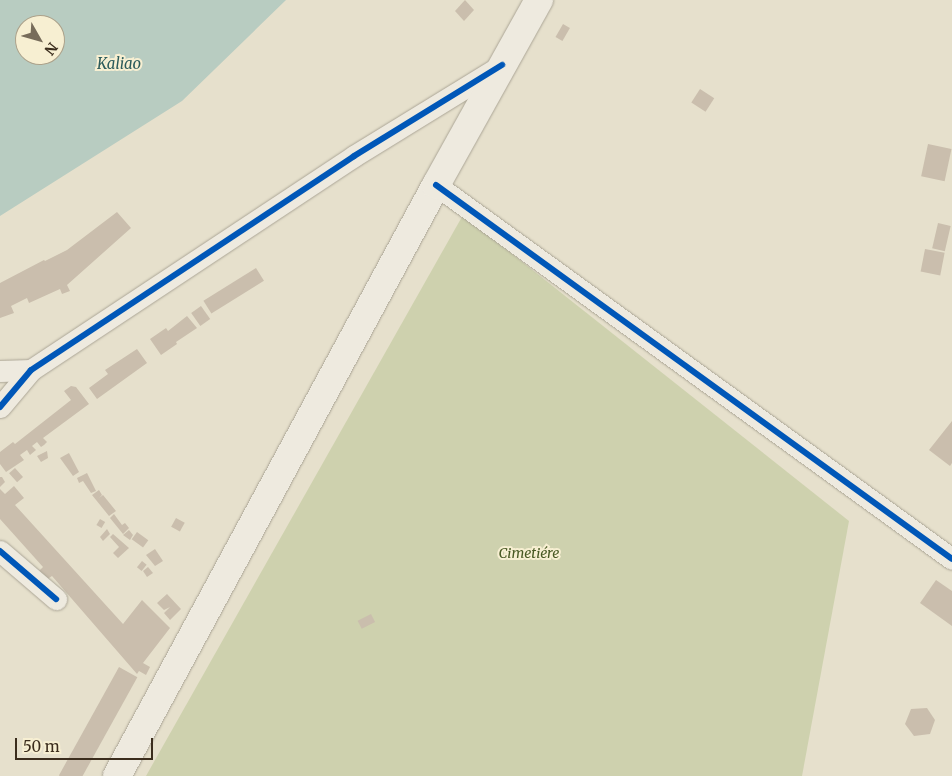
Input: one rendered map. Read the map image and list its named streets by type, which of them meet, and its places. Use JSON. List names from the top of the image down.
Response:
{
  "water": ["Kaliao"],
  "parks": ["Cimetiére"],
  "scale_bar": "50 m",
  "north": "bottom right"
}
